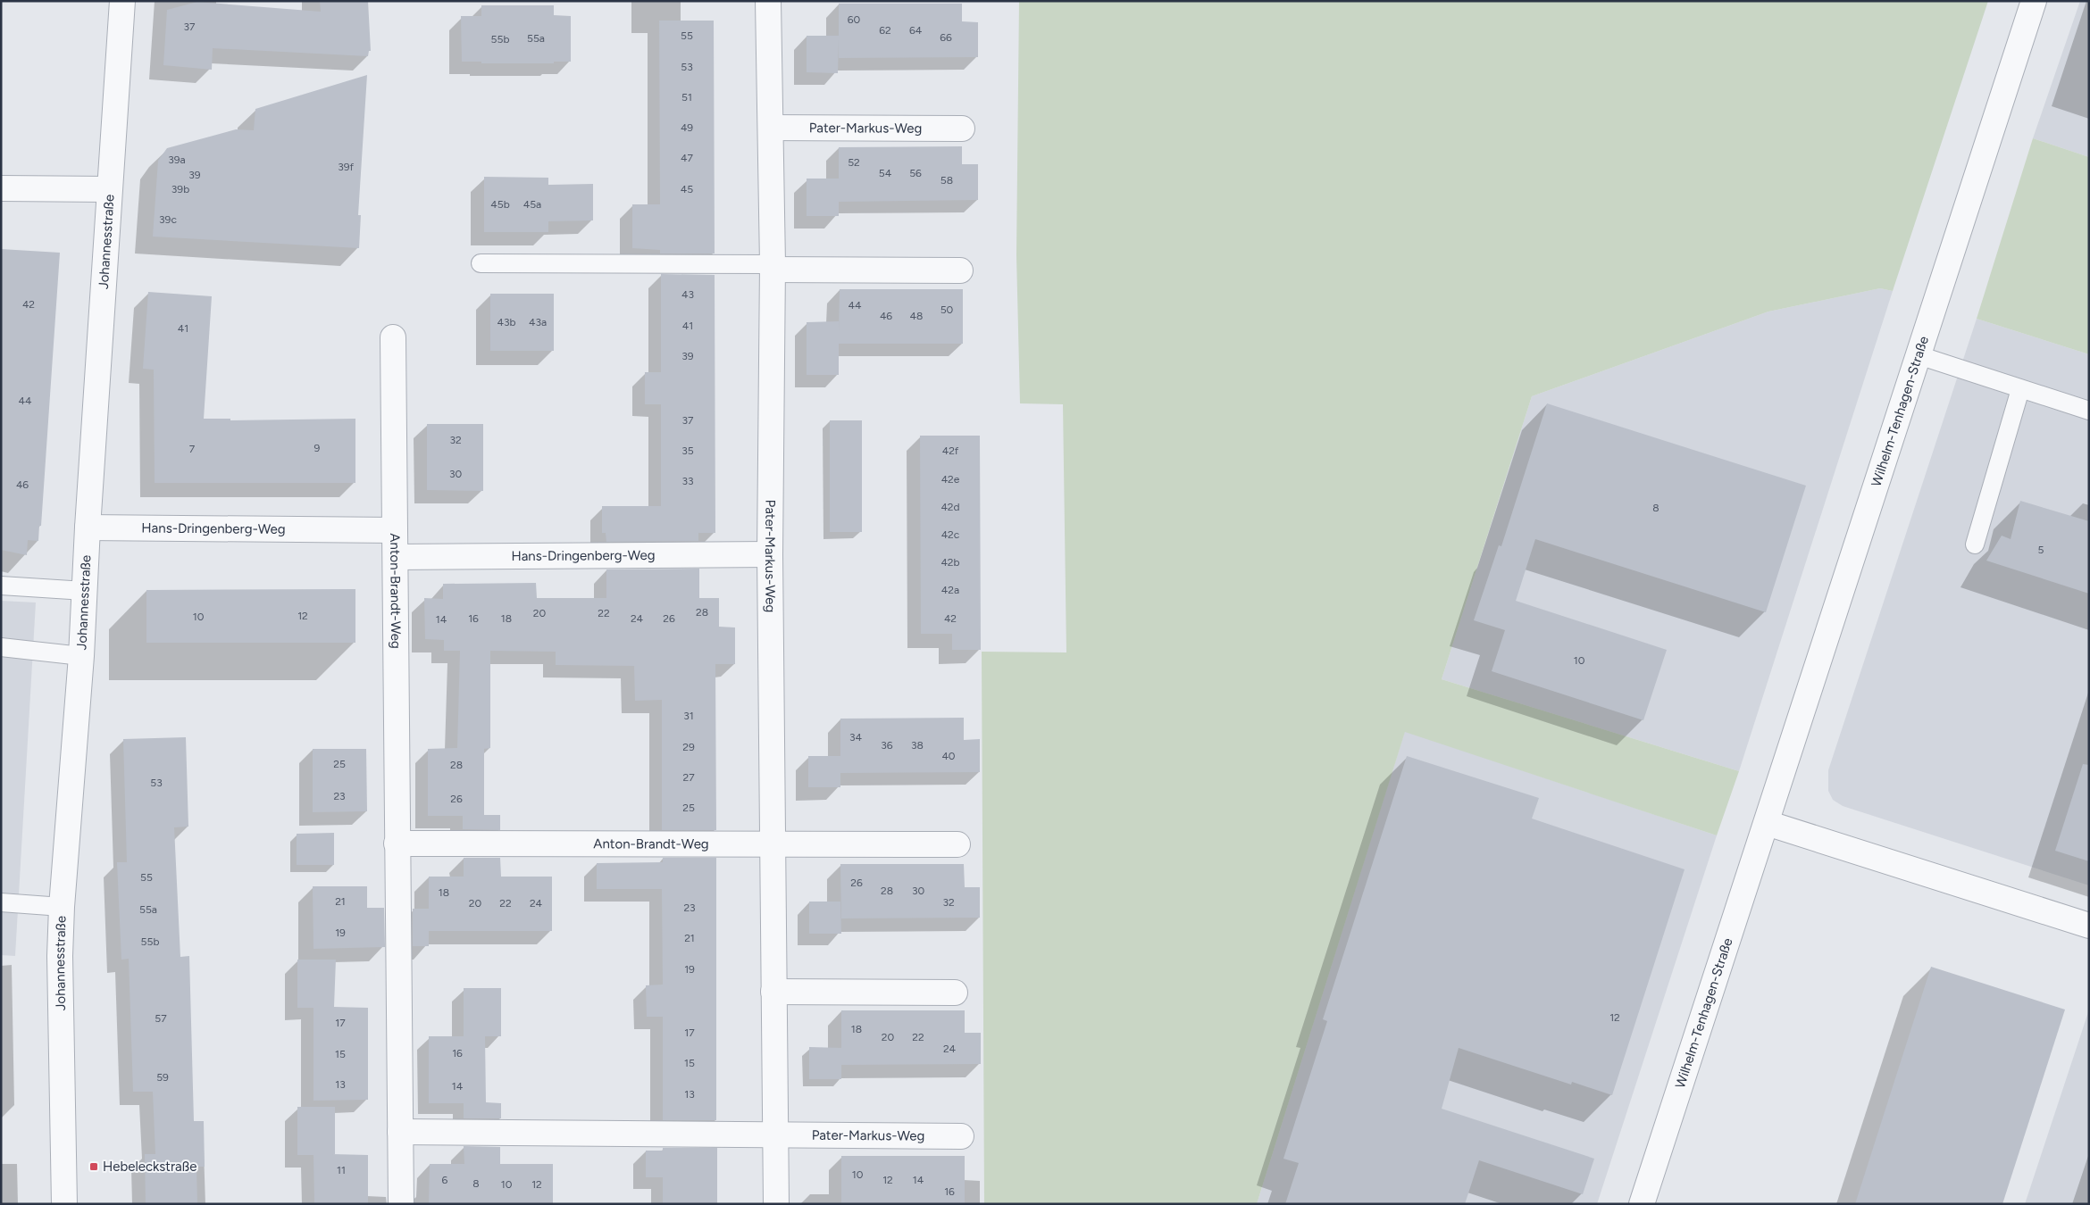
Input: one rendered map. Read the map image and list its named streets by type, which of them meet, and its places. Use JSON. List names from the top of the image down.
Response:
{
  "streets": {
    "street": [
      "Pater-Markus-Weg",
      "Johannesstraße",
      "Wilhelm-Tenhagen-Straße",
      "Hans-Dringenberg-Weg",
      "Anton-Brandt-Weg"
    ]
  },
  "crossings": [
    ["Pater-Markus-Weg", "Hans-Dringenberg-Weg"],
    ["Pater-Markus-Weg", "Anton-Brandt-Weg"],
    ["Johannesstraße", "Hans-Dringenberg-Weg"],
    ["Hans-Dringenberg-Weg", "Anton-Brandt-Weg"]
  ],
  "places": {
    "transit": ["Hebeleckstraße"]
  },
  "house_numbers": [
    "60",
    "37",
    "62",
    "64",
    "55",
    "66",
    "55a",
    "55b",
    "53",
    "51",
    "49",
    "47",
    "39a",
    "52",
    "39f",
    "54",
    "56",
    "39",
    "58",
    "39b",
    "45",
    "45b",
    "45a",
    "39c",
    "43",
    "42",
    "44",
    "50",
    "46",
    "48",
    "43b",
    "43a",
    "41",
    "41",
    "39",
    "44",
    "37",
    "32",
    "9",
    "7",
    "35",
    "42f",
    "30",
    "42e",
    "33",
    "46",
    "42d",
    "8",
    "42c",
    "5",
    "42b",
    "42a",
    "28",
    "20",
    "22",
    "12",
    "10",
    "16",
    "18",
    "24",
    "26",
    "42",
    "14",
    "10",
    "31",
    "34",
    "36",
    "38",
    "29",
    "40",
    "25",
    "28",
    "27",
    "53",
    "23",
    "26",
    "25",
    "55",
    "26",
    "28",
    "30",
    "18",
    "21",
    "32",
    "20",
    "22",
    "24",
    "23",
    "55a",
    "19",
    "21",
    "55b",
    "19",
    "12",
    "57",
    "17",
    "18",
    "17",
    "20",
    "22",
    "24",
    "16",
    "15",
    "15",
    "59",
    "13",
    "14",
    "13",
    "11",
    "10",
    "6",
    "12",
    "14",
    "8",
    "10",
    "12",
    "16"
  ]
}
